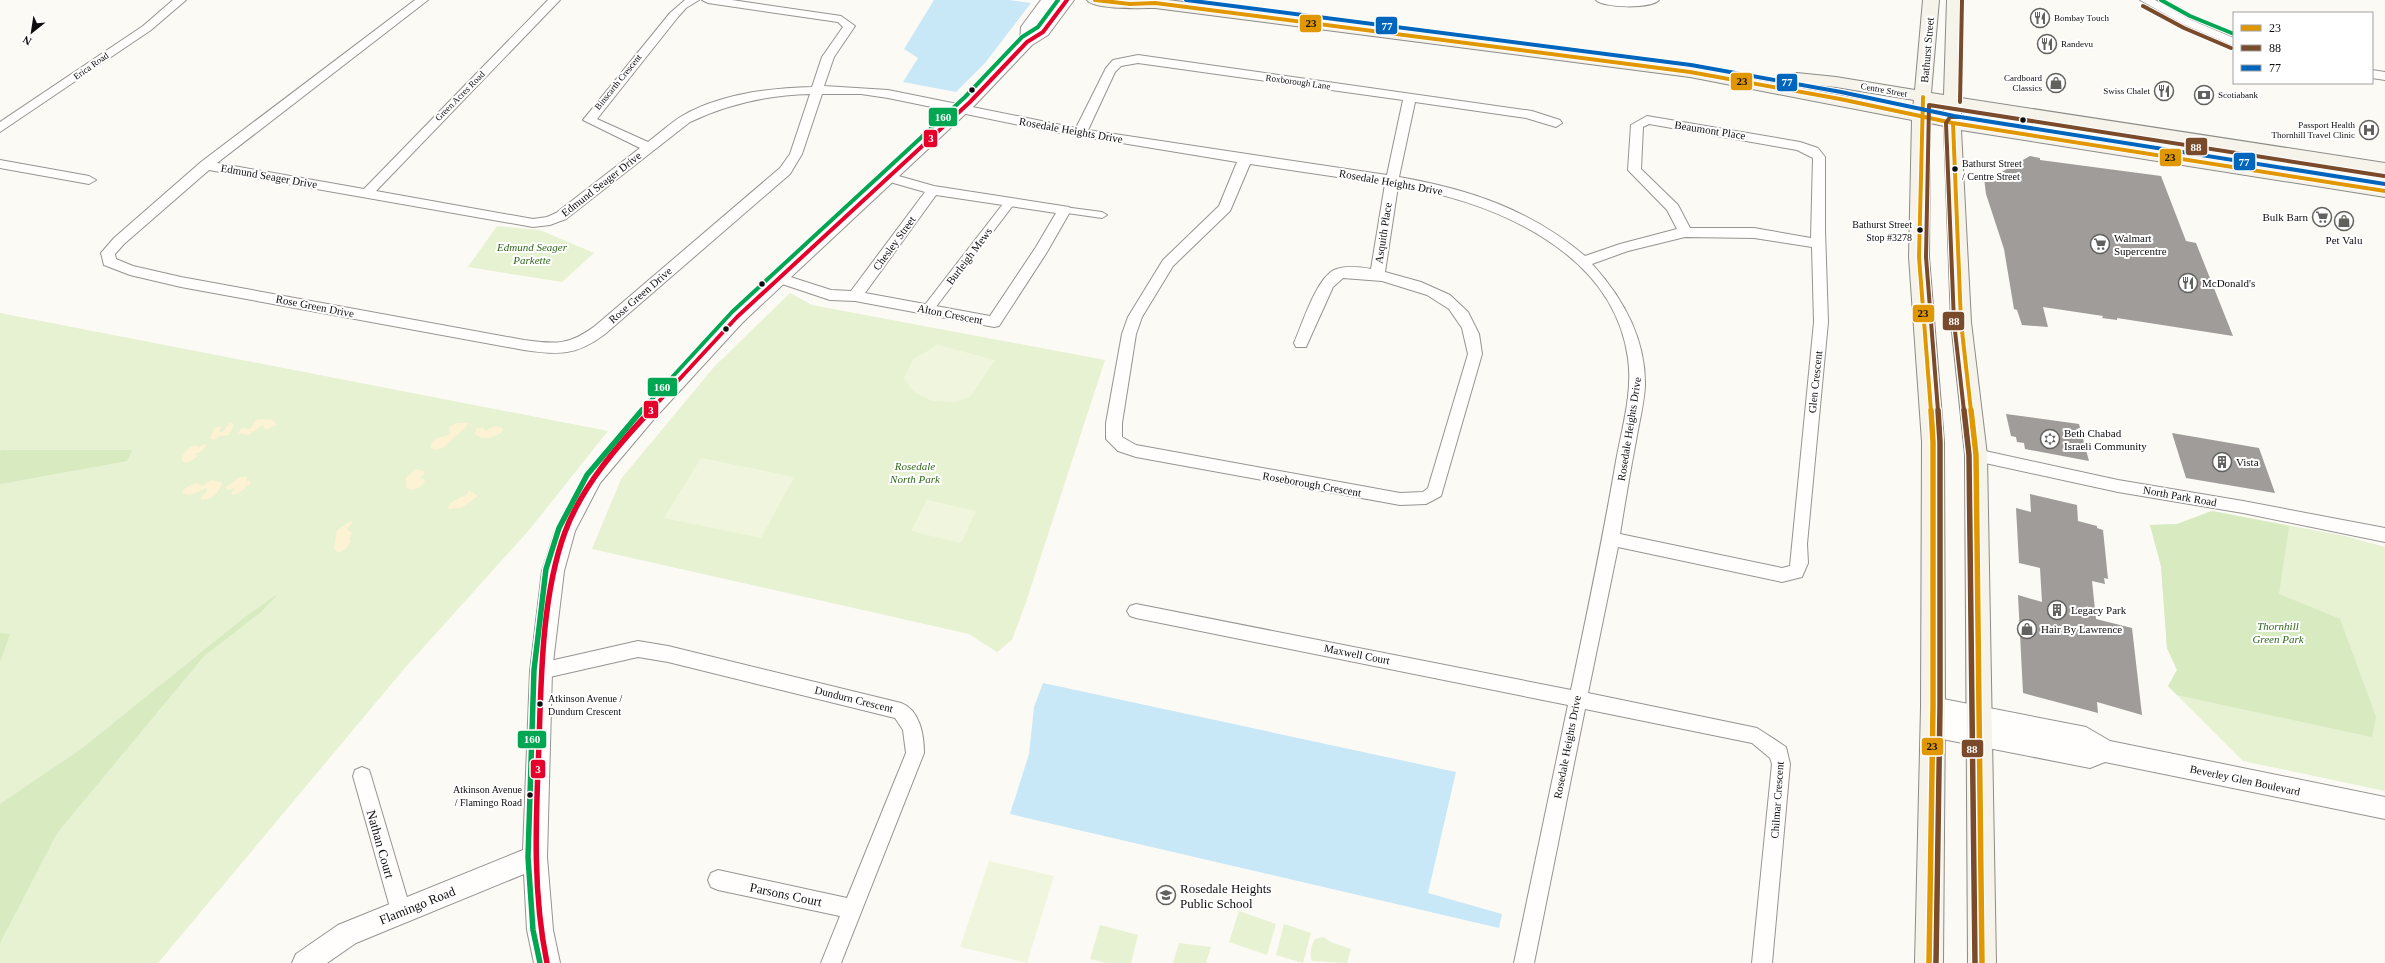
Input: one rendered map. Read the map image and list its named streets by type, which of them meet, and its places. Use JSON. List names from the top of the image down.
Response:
{
  "streets": {
    "main road": ["Bathurst Street", "Centre Street"],
    "street": [
      "Erica Road",
      "Binscarth Crescent",
      "Roxborough Lane",
      "Green Acres Road",
      "Rosedale Heights Drive",
      "Beaumont Place",
      "Edmund Seager Drive",
      "Asquith Place",
      "Chesley Street",
      "Burleigh Mews",
      "Rose Green Drive",
      "Alton Crescent",
      "Glen Crescent",
      "Roseborough Crescent",
      "North Park Road",
      "Maxwell Court",
      "Dundurn Crescent",
      "Beverley Glen Boulevard",
      "Chilmar Crescent",
      "Nathan Court",
      "Parsons Court",
      "Flamingo Road"
    ]
  },
  "crossings": [
    ["Bathurst Street", "Centre Street"],
    ["Bathurst Street", "Beverley Glen Boulevard"],
    ["Binscarth Crescent", "Edmund Seager Drive"],
    ["Roxborough Lane", "Rosedale Heights Drive"],
    ["Roxborough Lane", "Asquith Place"],
    ["Green Acres Road", "Edmund Seager Drive"],
    ["Rosedale Heights Drive", "Edmund Seager Drive"],
    ["Rosedale Heights Drive", "Asquith Place"],
    ["Rosedale Heights Drive", "Glen Crescent"],
    ["Rosedale Heights Drive", "Roseborough Crescent"],
    ["Rosedale Heights Drive", "Maxwell Court"],
    ["Rosedale Heights Drive", "Chilmar Crescent"],
    ["Beaumont Place", "Glen Crescent"],
    ["Edmund Seager Drive", "Rose Green Drive"],
    ["Asquith Place", "Roseborough Crescent"],
    ["Chesley Street", "Alton Crescent"],
    ["Burleigh Mews", "Alton Crescent"],
    ["Maxwell Court", "Chilmar Crescent"],
    ["Dundurn Crescent", "Parsons Court"],
    ["Nathan Court", "Flamingo Road"]
  ],
  "parks": ["Edmund Seager Parkette", "Rosedale North Park", "Thornhill Green Park"],
  "places": {
    "restaurant": [
      "Bombay Touch",
      "Randevu",
      "Swiss Chalet",
      "McDonald's"
    ],
    "shop": ["Cardboard Classics", "Pet Valu", "Hair By Lawrence"],
    "bank": ["Scotiabank"],
    "hospital": ["Passport Health Thornhill Travel Clinic"],
    "other": [
      "Bathurst Street / Centre Street",
      "Bathurst Street Stop #3278",
      "Atkinson Avenue / Dundurn Crescent",
      "Atkinson Avenue / Flamingo Road"
    ],
    "supermarket": ["Bulk Barn", "Walmart Supercentre"],
    "synagogue": ["Beth Chabad Israeli Community"],
    "building": ["Vista", "Legacy Park"],
    "school or university": ["Rosedale Heights Public School"]
  },
  "lines": [
    "transit line 23",
    "transit line 88",
    "transit line 77",
    "transit line 3",
    "transit line 160"
  ],
  "legend": ["23", "88", "77"],
  "north": "bottom left"
}
